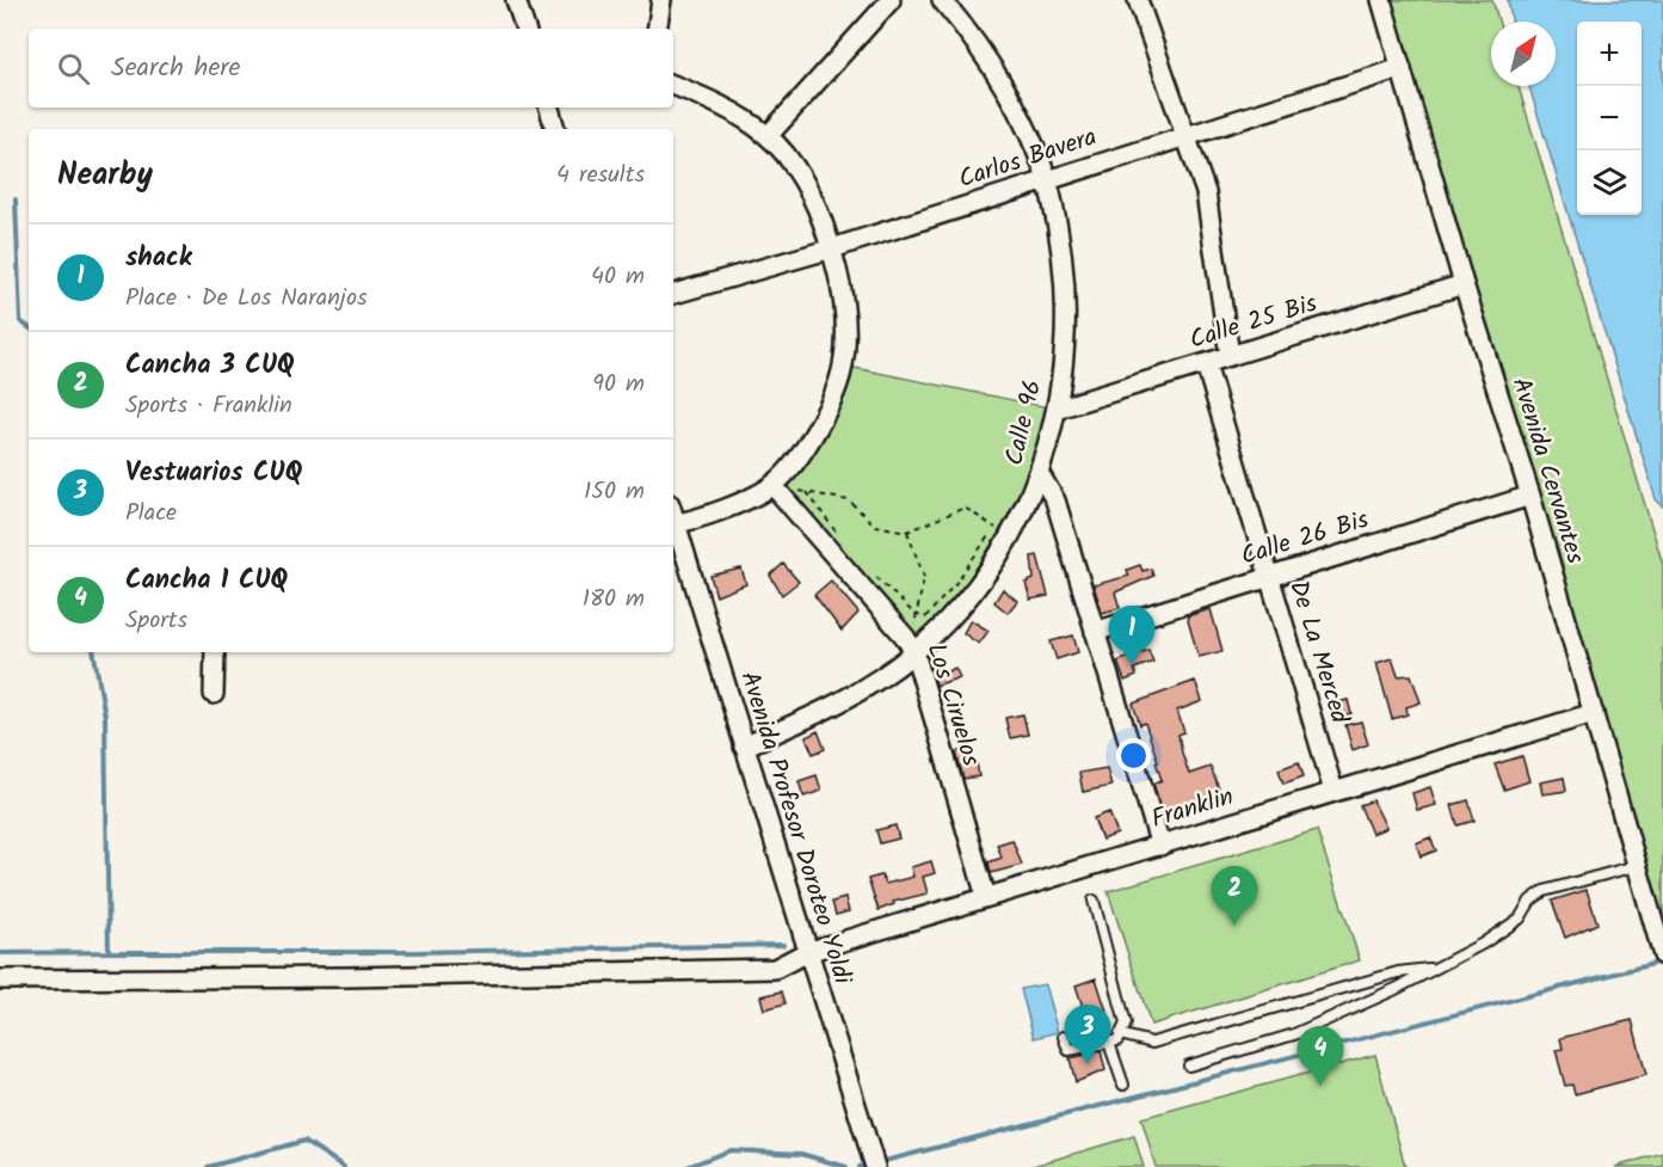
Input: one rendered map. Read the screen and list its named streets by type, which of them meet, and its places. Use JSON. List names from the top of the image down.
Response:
{
  "streets": {
    "street": [
      "Carlos Bavera",
      "Calle 25 Bis",
      "Calle 96",
      "Avenida Cervantes",
      "Calle 26 Bis",
      "De La Merced",
      "Los Ciruelos",
      "Franklin",
      "Avenida Profesor Doroteo Yoldi"
    ]
  },
  "crossings": [
    ["Carlos Bavera", "Calle 96"],
    ["Carlos Bavera", "Avenida Cervantes"],
    ["Calle 25 Bis", "Calle 96"],
    ["Calle 25 Bis", "Avenida Cervantes"],
    ["Calle 25 Bis", "De La Merced"],
    ["Calle 96", "Los Ciruelos"],
    ["Calle 96", "Avenida Profesor Doroteo Yoldi"],
    ["Avenida Cervantes", "Calle 26 Bis"],
    ["Avenida Cervantes", "Franklin"],
    ["Calle 26 Bis", "De La Merced"],
    ["De La Merced", "Franklin"],
    ["Los Ciruelos", "Franklin"],
    ["Franklin", "Avenida Profesor Doroteo Yoldi"]
  ],
  "north": "top right",
  "page": {
    "map_buttons": ["+", "−"],
    "search": "Search here",
    "heading": ["Nearby", "4 results"],
    "list": [
      {
        "mark": "1",
        "name": "shack",
        "note": "Place · De Los Naranjos",
        "value": "40 m"
      },
      {
        "mark": "2",
        "name": "Cancha 3 CUQ",
        "note": "Sports · Franklin",
        "value": "90 m"
      },
      {
        "mark": "3",
        "name": "Vestuarios CUQ",
        "note": "Place",
        "value": "150 m"
      },
      {
        "mark": "4",
        "name": "Cancha 1 CUQ",
        "note": "Sports",
        "value": "180 m"
      }
    ],
    "pins": [
      "1",
      "2",
      "3",
      "4"
    ]
  }
}
